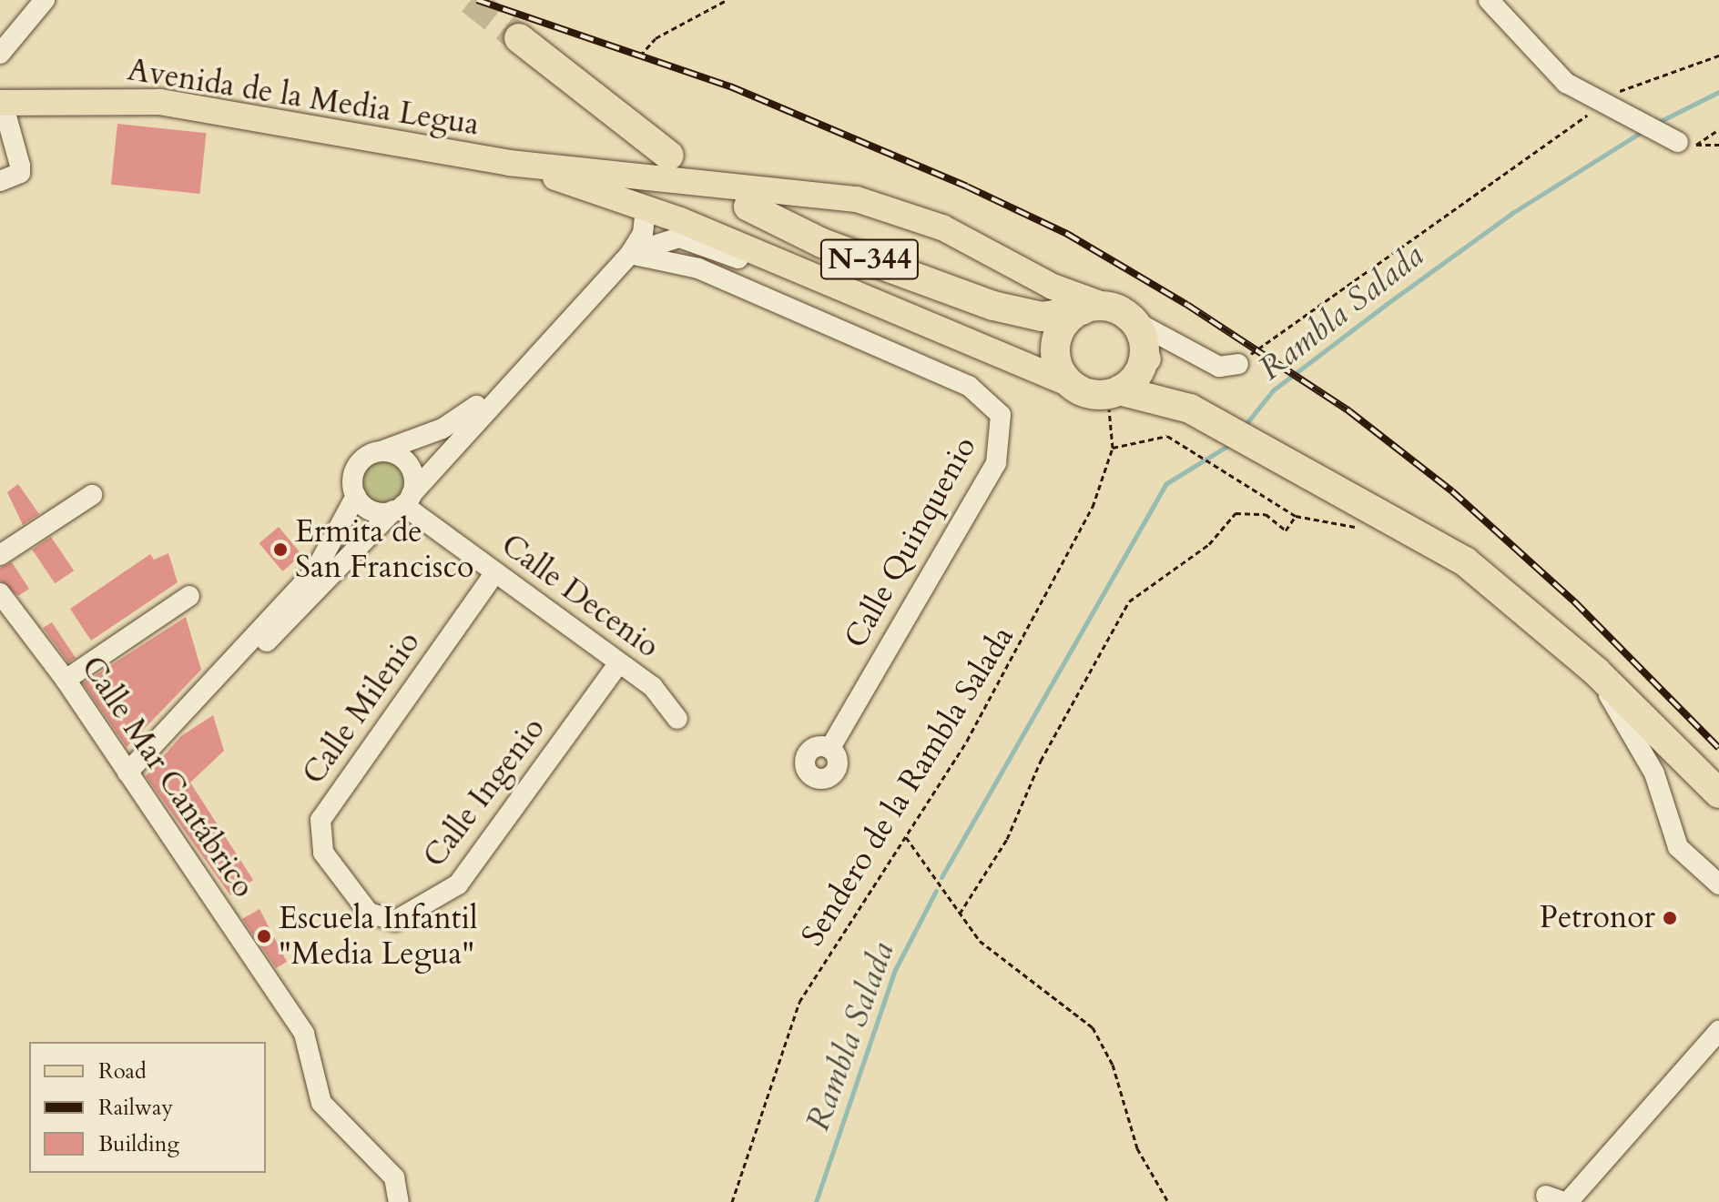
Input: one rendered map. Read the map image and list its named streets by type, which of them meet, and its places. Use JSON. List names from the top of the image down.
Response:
{
  "streets": {
    "highway": ["N-344"],
    "main road": ["Avenida de la Media Legua"],
    "street": [
      "Calle Quinquenio",
      "Calle Decenio",
      "Calle Milenio",
      "Calle Mar Cantábrico",
      "Calle Ingenio"
    ],
    "path": ["Sendero de la Rambla Salada"]
  },
  "crossings": [
    ["N-344", "Sendero de la Rambla Salada"],
    ["Calle Decenio", "Calle Milenio"],
    ["Calle Decenio", "Calle Ingenio"],
    ["Calle Milenio", "Calle Ingenio"]
  ],
  "water": ["Rambla Salada"],
  "places": ["Ermita de San Francisco", "Petronor", "Escuela Infantil \"Media Legua\""],
  "legend": ["Road", "Railway", "Building"]
}
